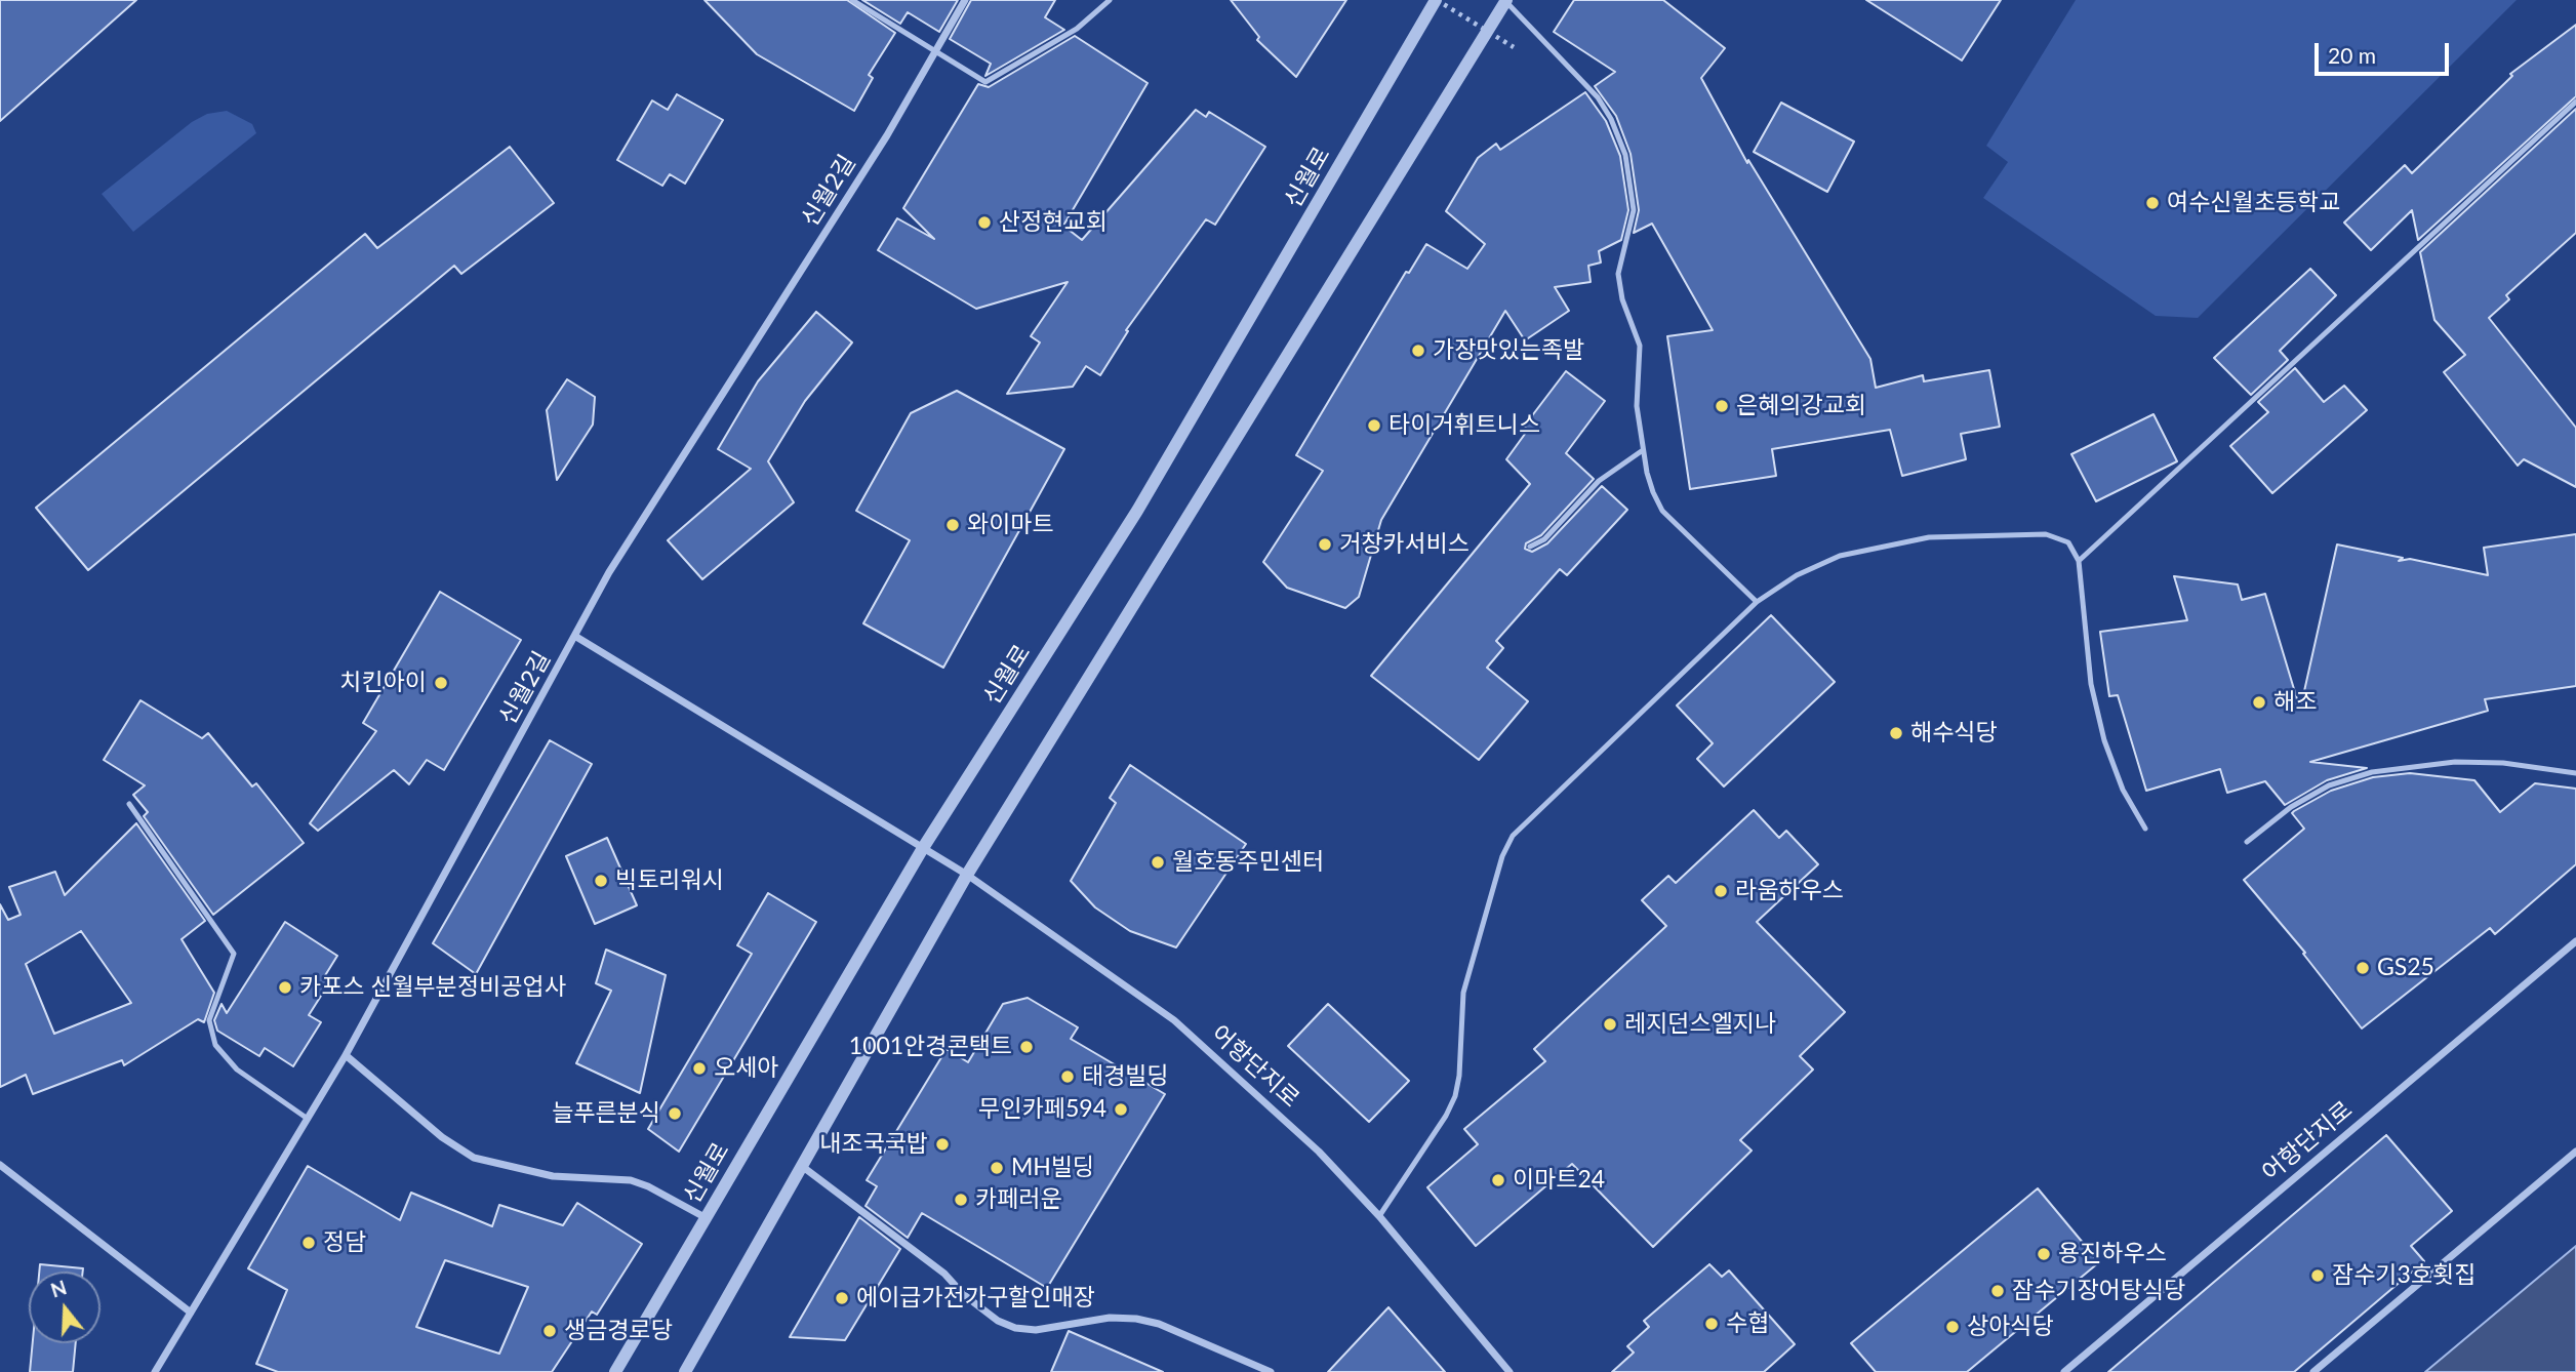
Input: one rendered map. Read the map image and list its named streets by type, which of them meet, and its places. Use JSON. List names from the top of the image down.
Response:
{
  "streets": {
    "street": ["신월로", "신월2길", "어항단지로"]
  },
  "crossings": [
    ["신월로", "어항단지로"],
    ["신월2길", "어항단지로"]
  ],
  "places": [
    "여수신월초등학교",
    "산정현교회",
    "가장맛있는족발",
    "은혜의강교회",
    "타이거휘트니스",
    "와이마트",
    "거창카서비스",
    "치킨아이",
    "해조",
    "해수식당",
    "월호동주민센터",
    "빅토리워시",
    "라움하우스",
    "GS25",
    "카포스 신월부분정비공업사",
    "레지던스엘지나",
    "1001안경콘택트",
    "오세아",
    "태경빌딩",
    "무인카페594",
    "늘푸른분식",
    "내조국국밥",
    "MH빌딩",
    "이마트24",
    "카페러운",
    "정담",
    "용진하우스",
    "잠수기3호횟집",
    "잠수기장어탕식당",
    "에이급가전가구할인매장",
    "수협",
    "상아식당",
    "생금경로당"
  ],
  "scale_bar": "20 m",
  "north": "top"
}
